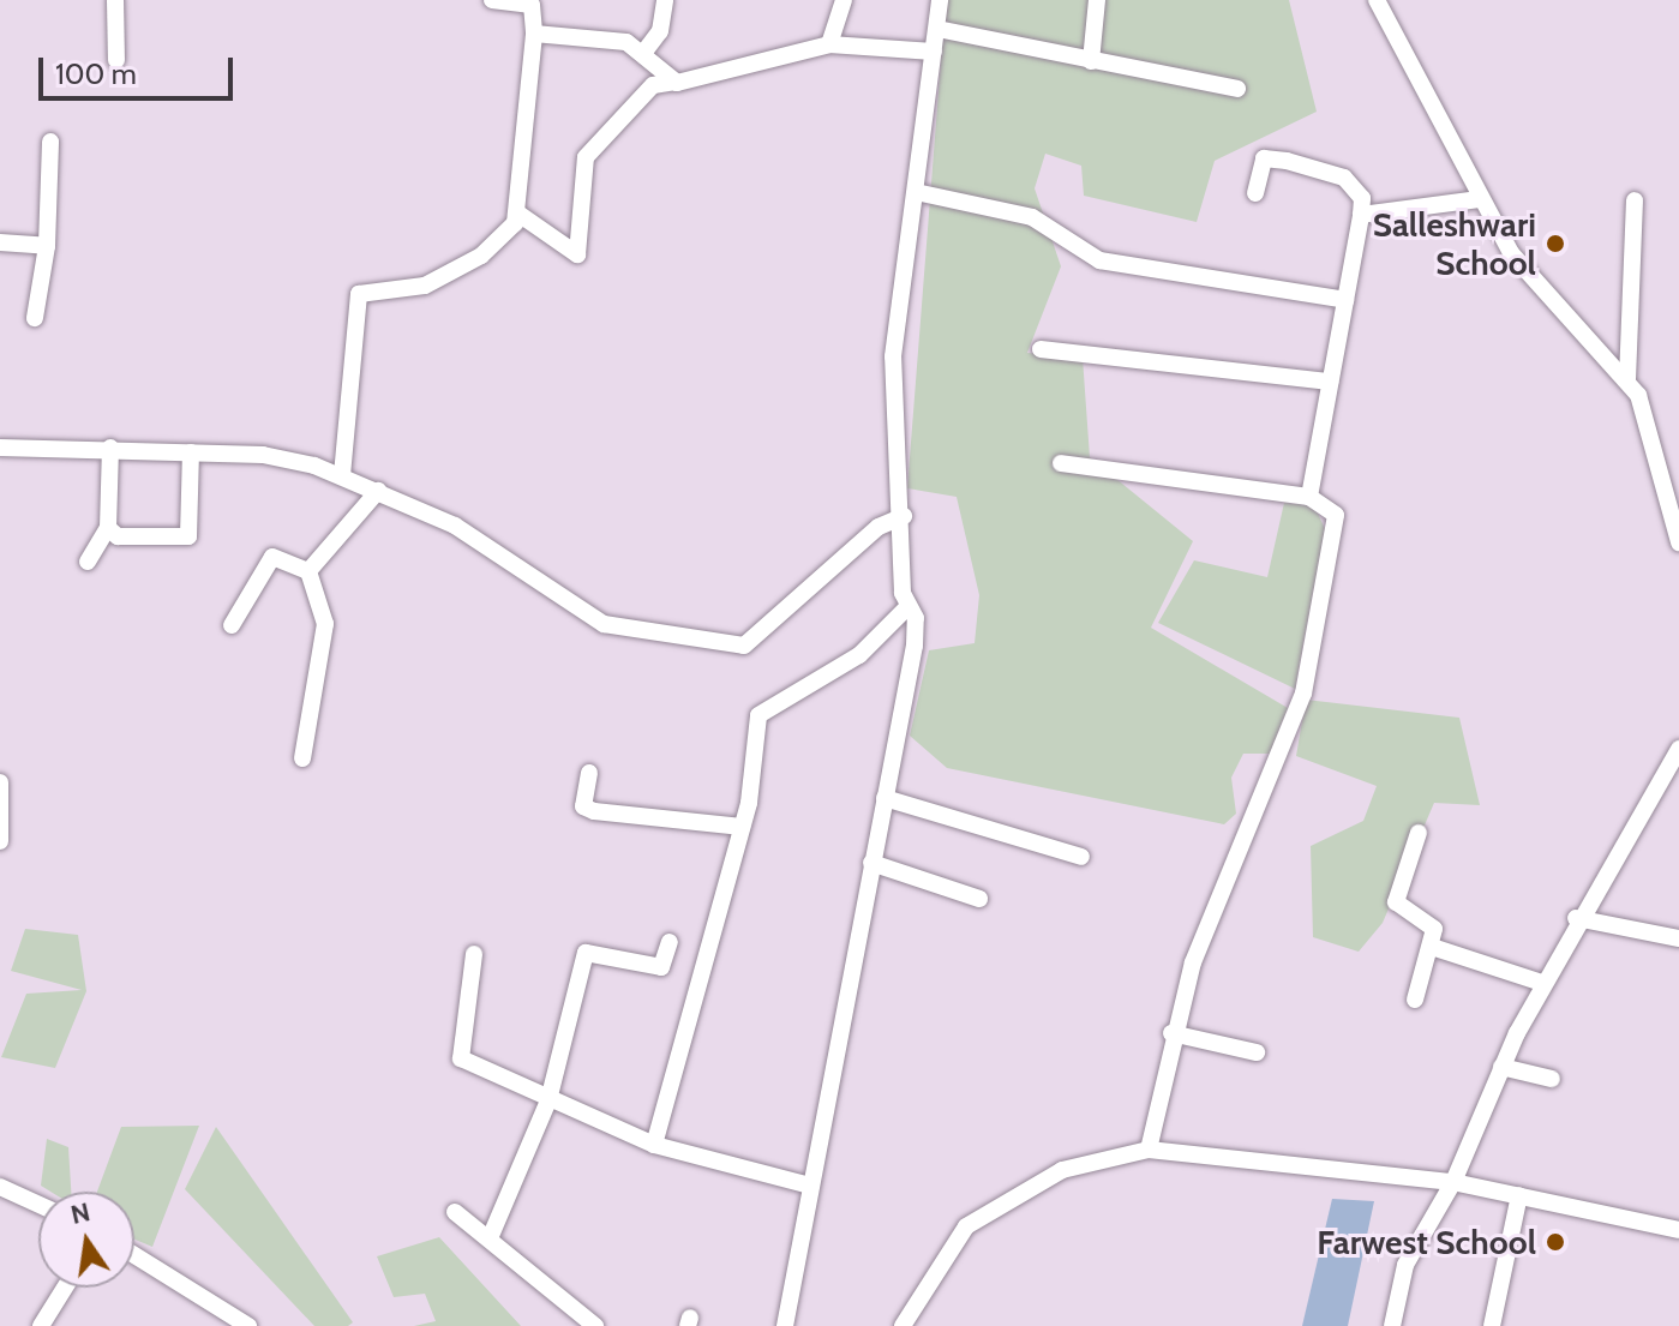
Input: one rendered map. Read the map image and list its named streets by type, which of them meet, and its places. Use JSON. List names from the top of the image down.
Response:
{
  "places": ["Salleshwari School", "Farwest School"],
  "scale_bar": "100 m",
  "north": "top"
}
